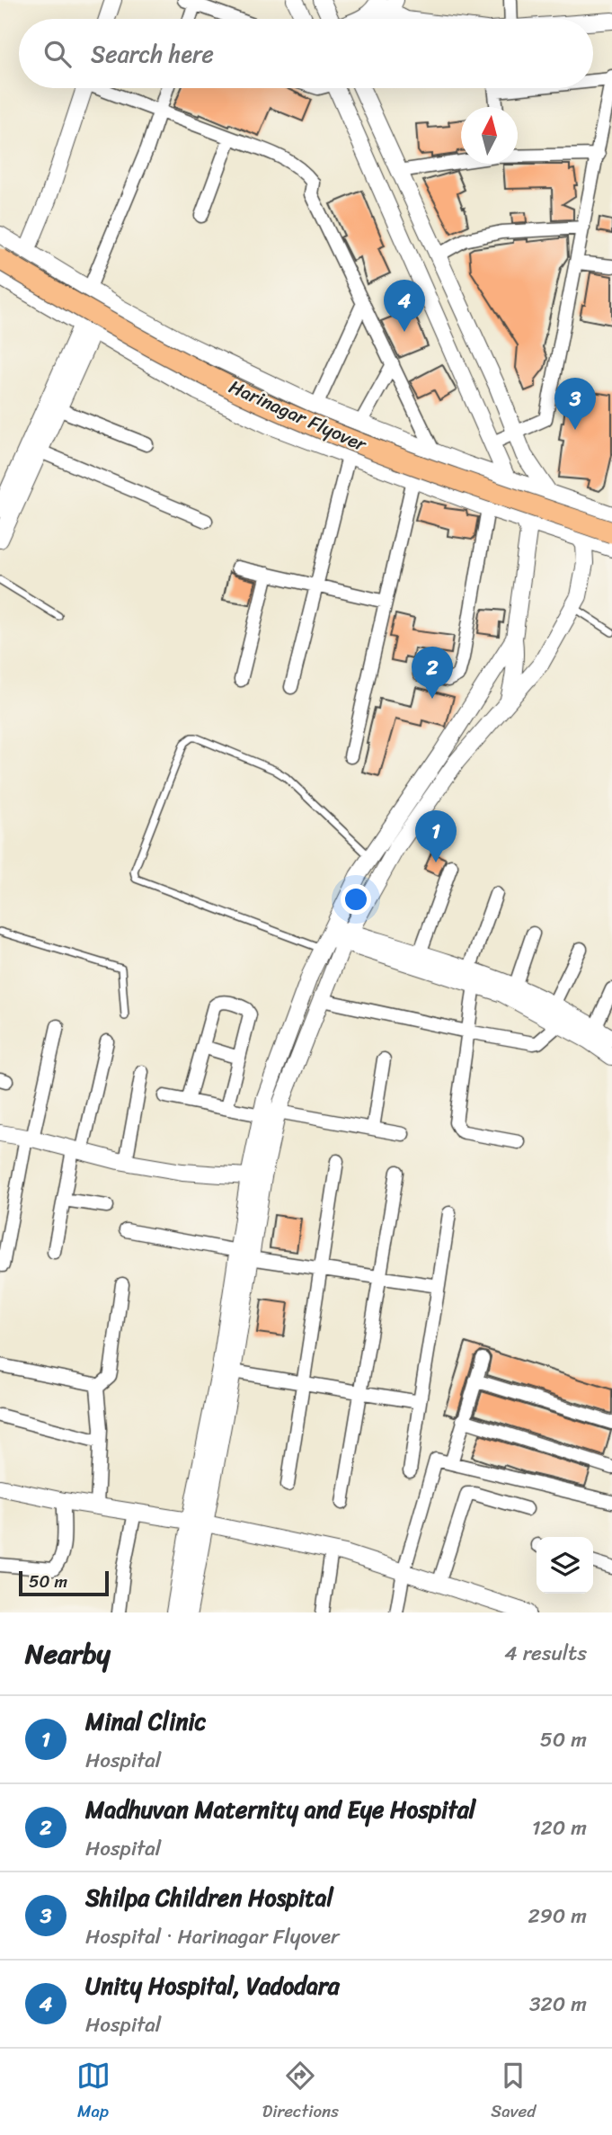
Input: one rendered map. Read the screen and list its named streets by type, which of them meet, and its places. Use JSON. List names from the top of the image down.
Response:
{
  "streets": {
    "main road": ["Harinagar Flyover"]
  },
  "scale_bar": "50 m",
  "north": "top",
  "page": {
    "search": "Search here",
    "pins": [
      "4",
      "3",
      "2",
      "1"
    ],
    "scale": "50 m",
    "heading": ["Nearby", "4 results"],
    "list": [
      {
        "mark": "1",
        "name": "Minal Clinic",
        "note": "Hospital",
        "value": "50 m"
      },
      {
        "mark": "2",
        "name": "Madhuvan Maternity and Eye Hospital",
        "note": "Hospital",
        "value": "120 m"
      },
      {
        "mark": "3",
        "name": "Shilpa Children Hospital",
        "note": "Hospital · Harinagar Flyover",
        "value": "290 m"
      },
      {
        "mark": "4",
        "name": "Unity Hospital, Vadodara",
        "note": "Hospital",
        "value": "320 m"
      }
    ],
    "nav": ["Map", "Directions", "Saved"]
  }
}
